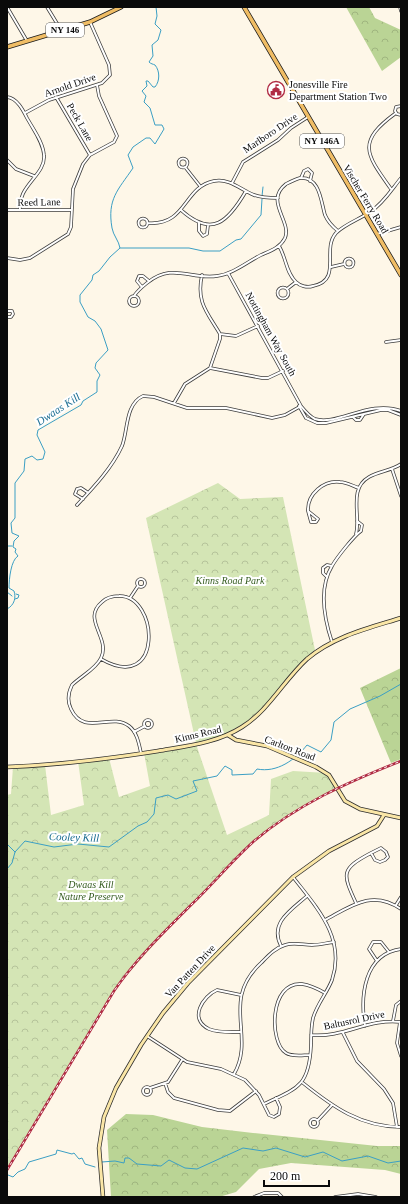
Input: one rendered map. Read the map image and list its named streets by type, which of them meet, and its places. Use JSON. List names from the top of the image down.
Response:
{
  "streets": {
    "main road": ["NY 146", "NY 146A", "Vischer Ferry Road"],
    "street": [
      "Arnold Drive",
      "Peck Lane",
      "Marlboro Drive",
      "Reed Lane",
      "Nottingham Way South",
      "Kinns Road",
      "Carlton Road",
      "Van Patten Drive",
      "Baltusrol Drive"
    ]
  },
  "crossings": [
    ["NY 146", "Arnold Drive"],
    ["Arnold Drive", "Peck Lane"],
    ["Marlboro Drive", "Vischer Ferry Road"],
    ["Kinns Road", "Carlton Road"],
    ["Carlton Road", "Van Patten Drive"]
  ],
  "water": ["Dwaas Kill", "Cooley Kill"],
  "parks": ["Kinns Road Park", "Dwaas Kill Nature Preserve"],
  "places": {
    "public building": ["Jonesville Fire Department Station Two"]
  },
  "scale_bar": "200 m"
}
